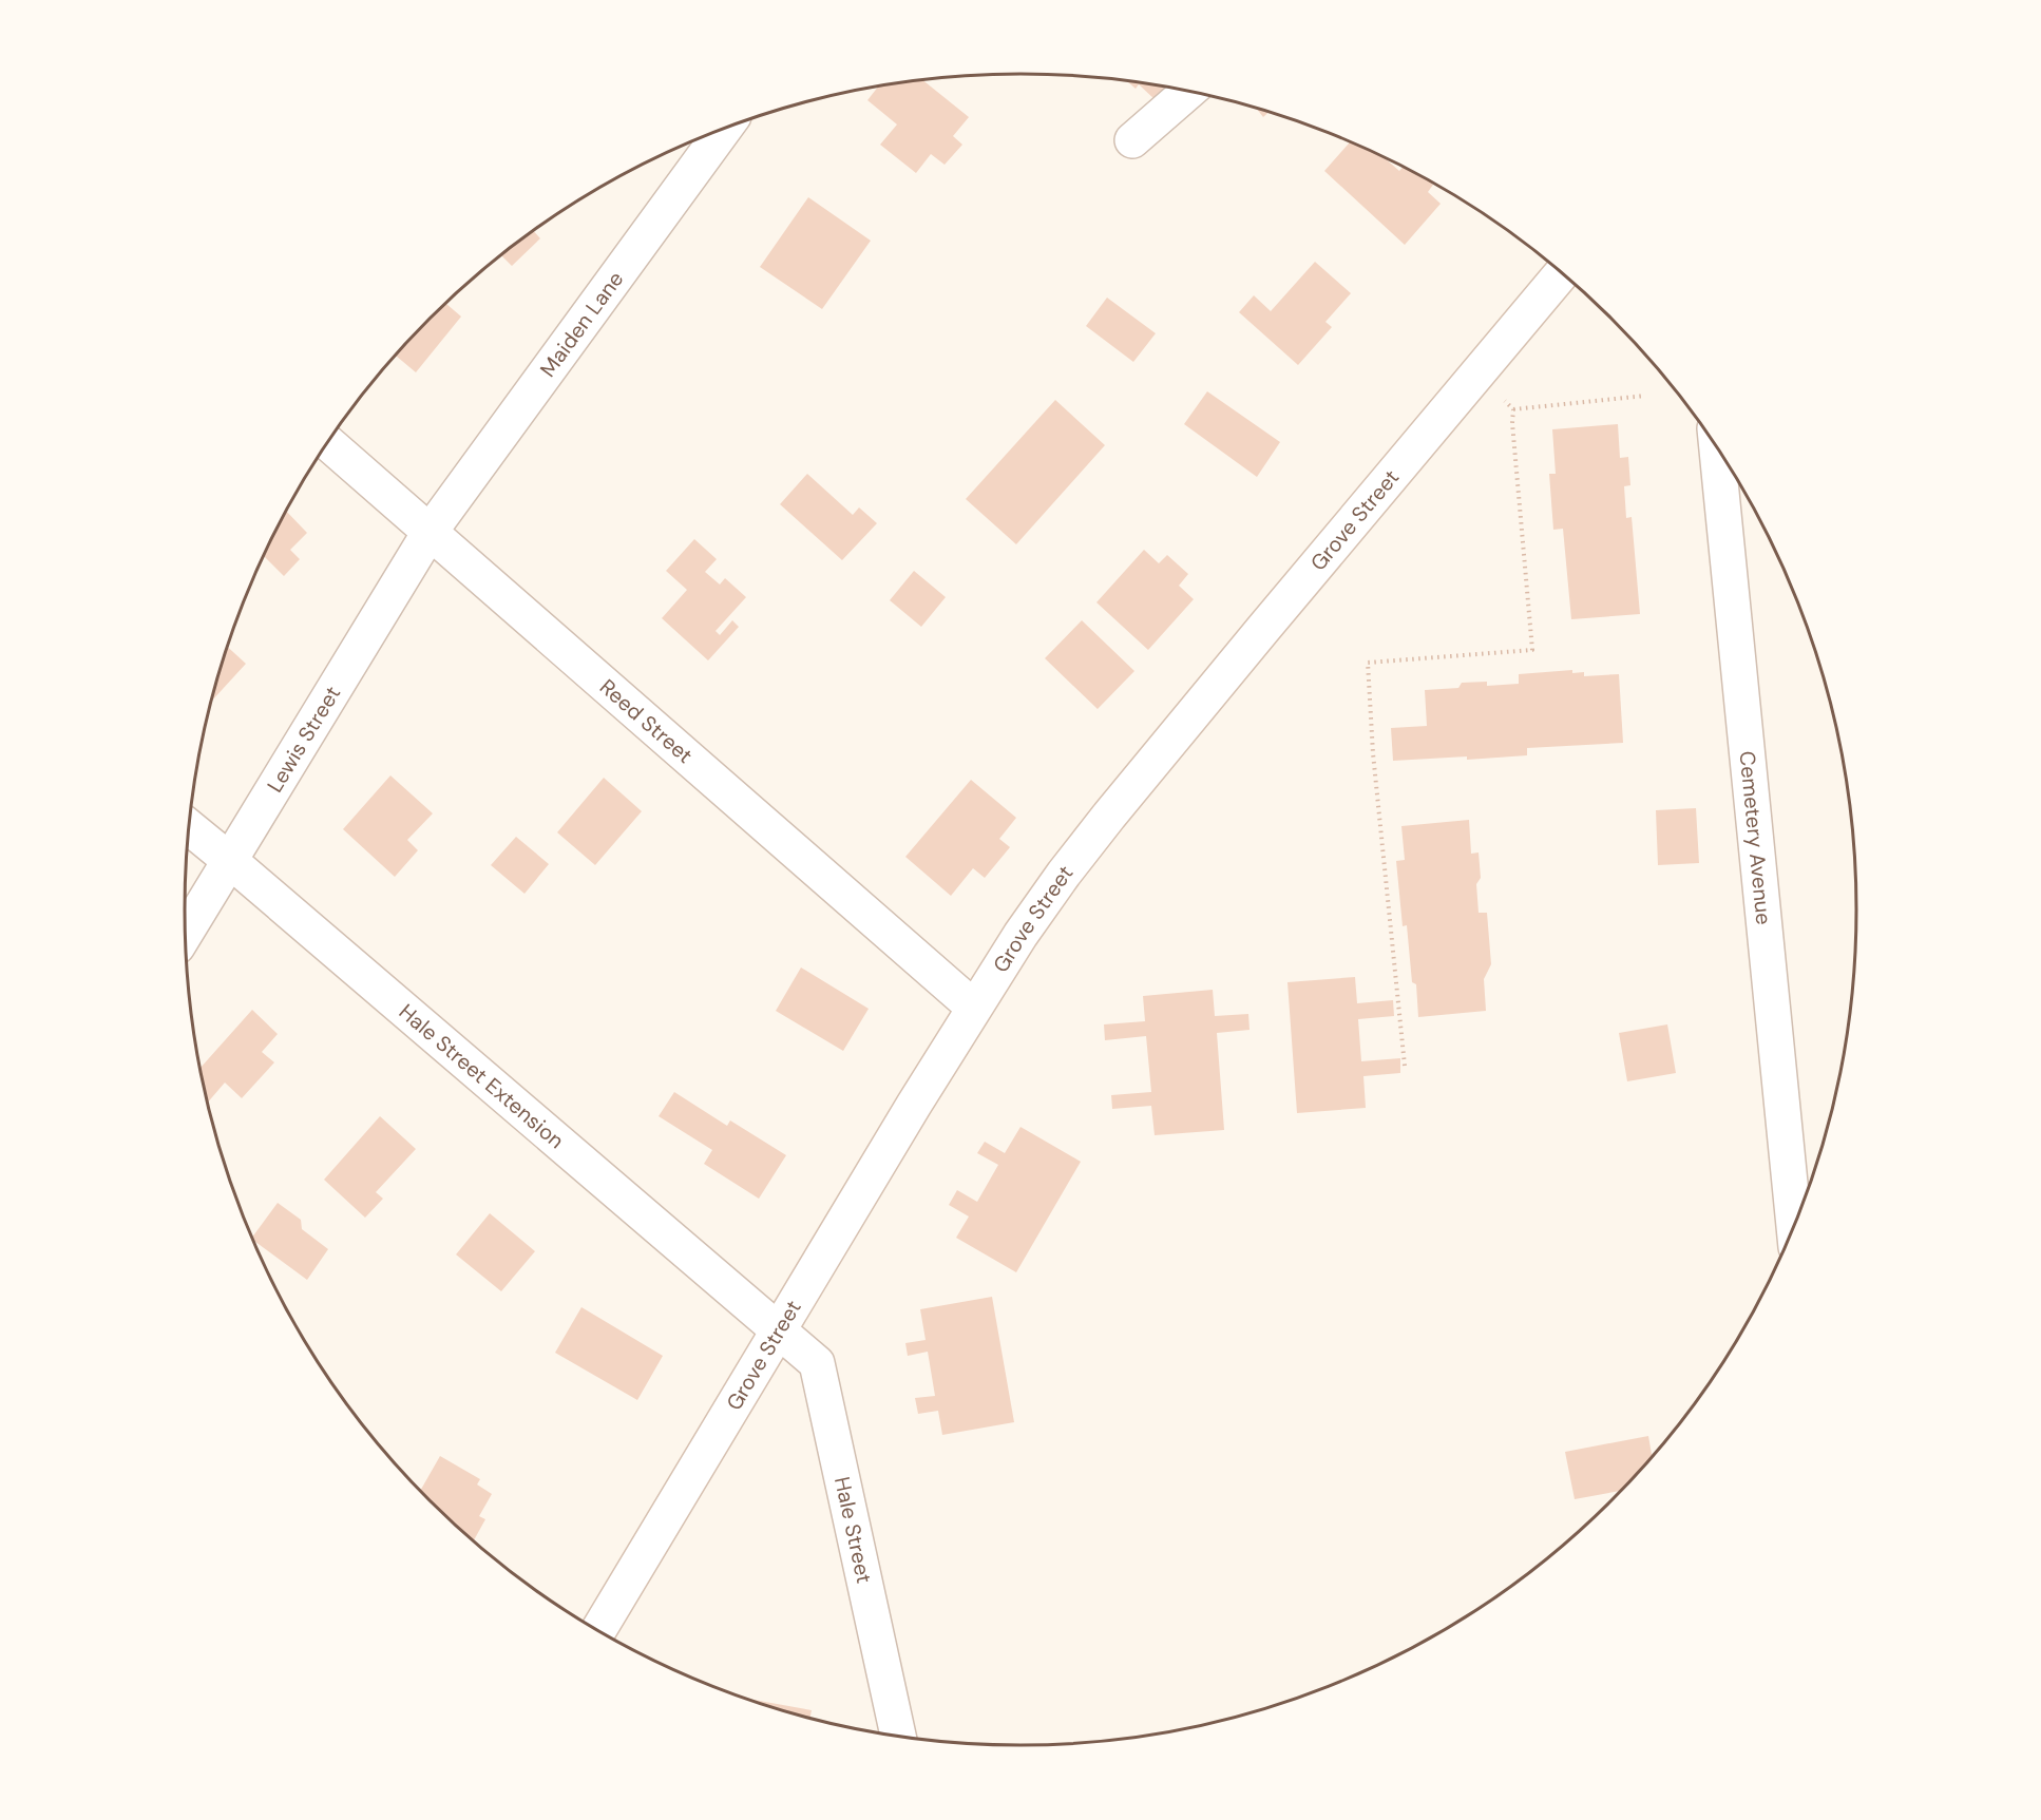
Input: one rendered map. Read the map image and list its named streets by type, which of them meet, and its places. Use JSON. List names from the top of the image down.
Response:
{
  "streets": {
    "street": [
      "Maiden Lane",
      "Grove Street",
      "Reed Street",
      "Lewis Street",
      "Cemetery Avenue",
      "Hale Street Extension",
      "Hale Street"
    ]
  },
  "crossings": [
    ["Maiden Lane", "Reed Street"],
    ["Maiden Lane", "Lewis Street"],
    ["Grove Street", "Reed Street"],
    ["Grove Street", "Hale Street Extension"],
    ["Grove Street", "Hale Street"],
    ["Reed Street", "Lewis Street"],
    ["Lewis Street", "Hale Street Extension"],
    ["Hale Street Extension", "Hale Street"]
  ]
}
